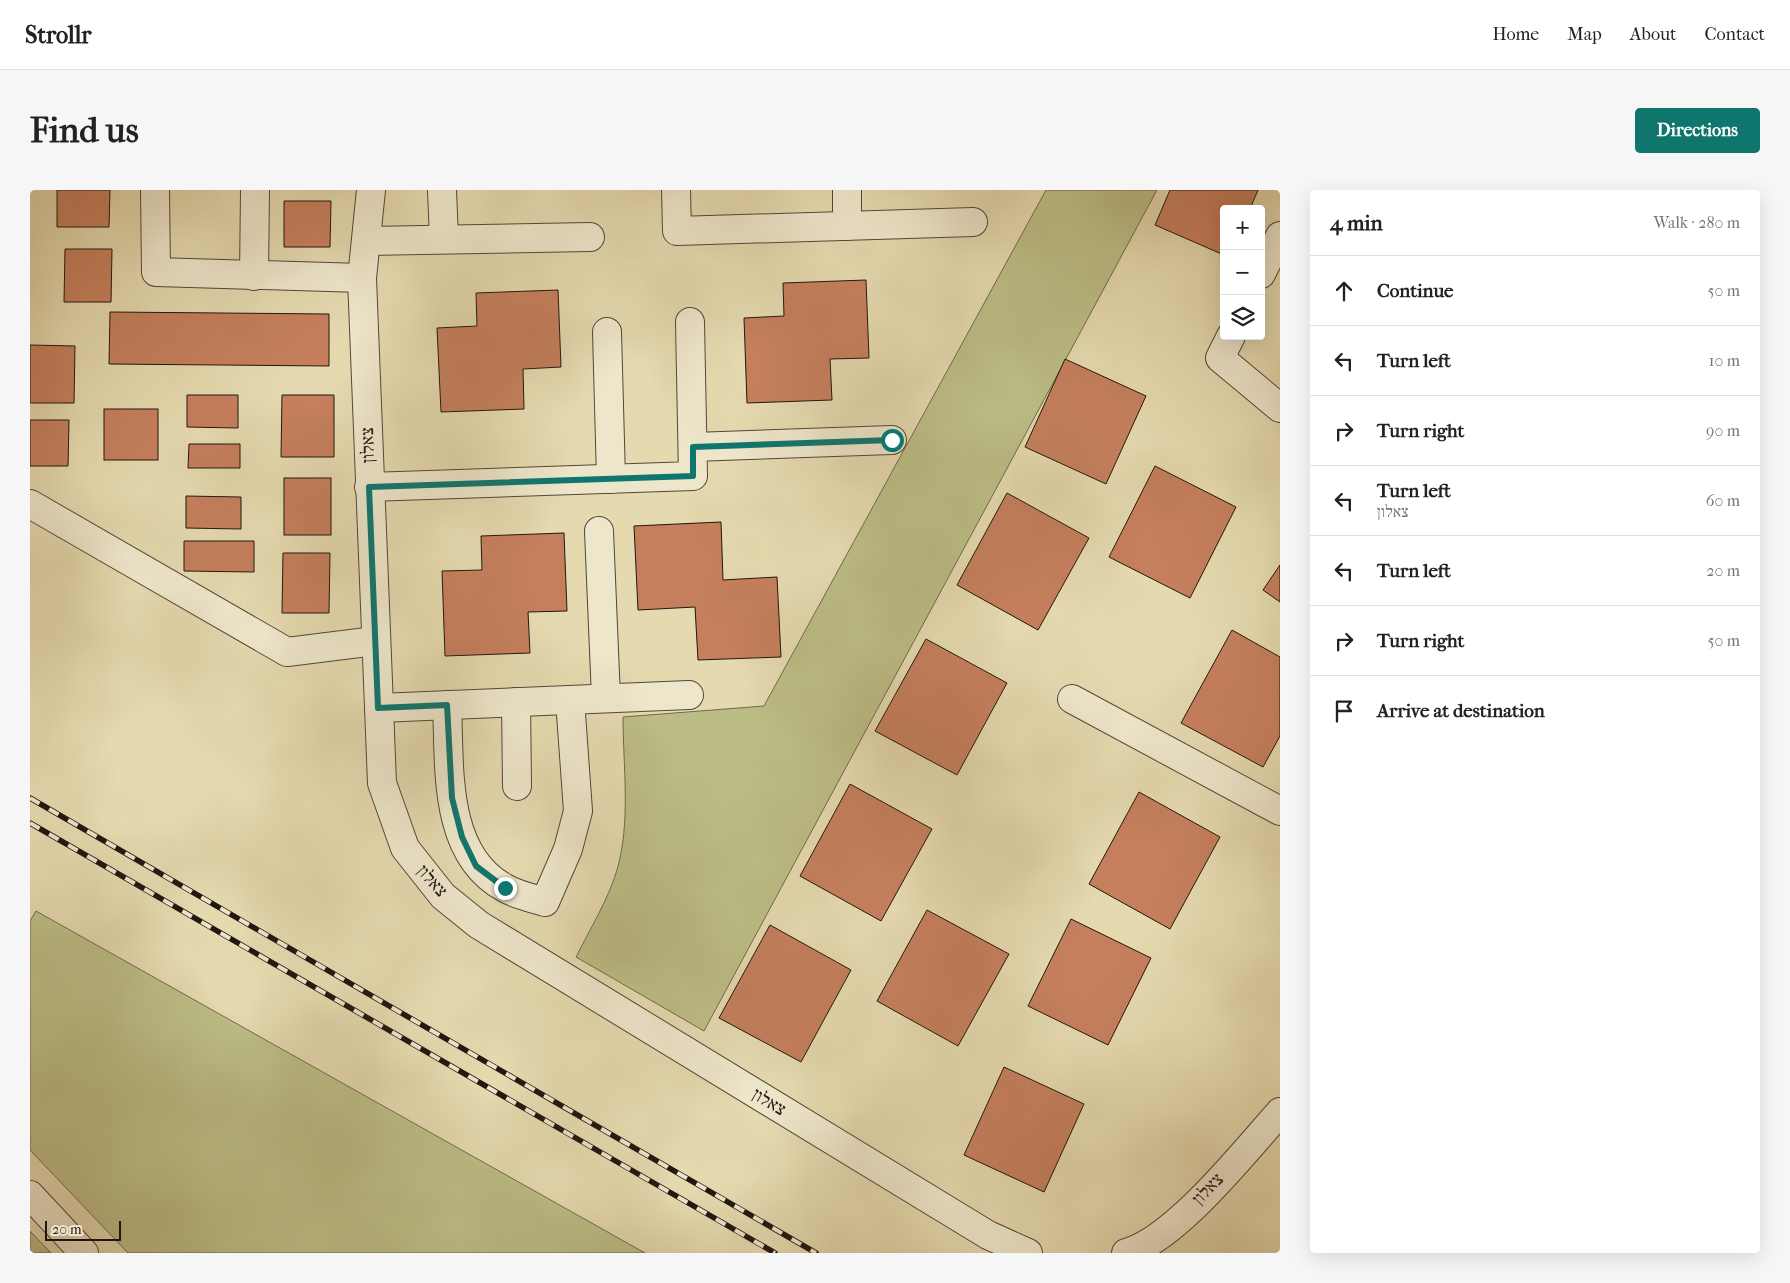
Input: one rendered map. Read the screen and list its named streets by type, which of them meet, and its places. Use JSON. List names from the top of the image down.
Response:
{
  "streets": {
    "street": ["צאלון"]
  },
  "scale_bar": "20 m",
  "page": {
    "header": "Strollr",
    "nav": [
      "Home",
      "Map",
      "About",
      "Contact"
    ],
    "buttons": "Directions",
    "title": "Find us",
    "heading": ["4 min", "Walk · 280 m"],
    "map_buttons": ["+", "−"],
    "list": [
      ["Continue", "50 m"],
      ["Turn left", "10 m"],
      ["Turn right", "90 m"],
      ["Turn left", "צאלון", "60 m"],
      ["Turn left", "20 m"],
      ["Turn right", "50 m"],
      "Arrive at destination"
    ],
    "scale": "20 m"
  }
}
